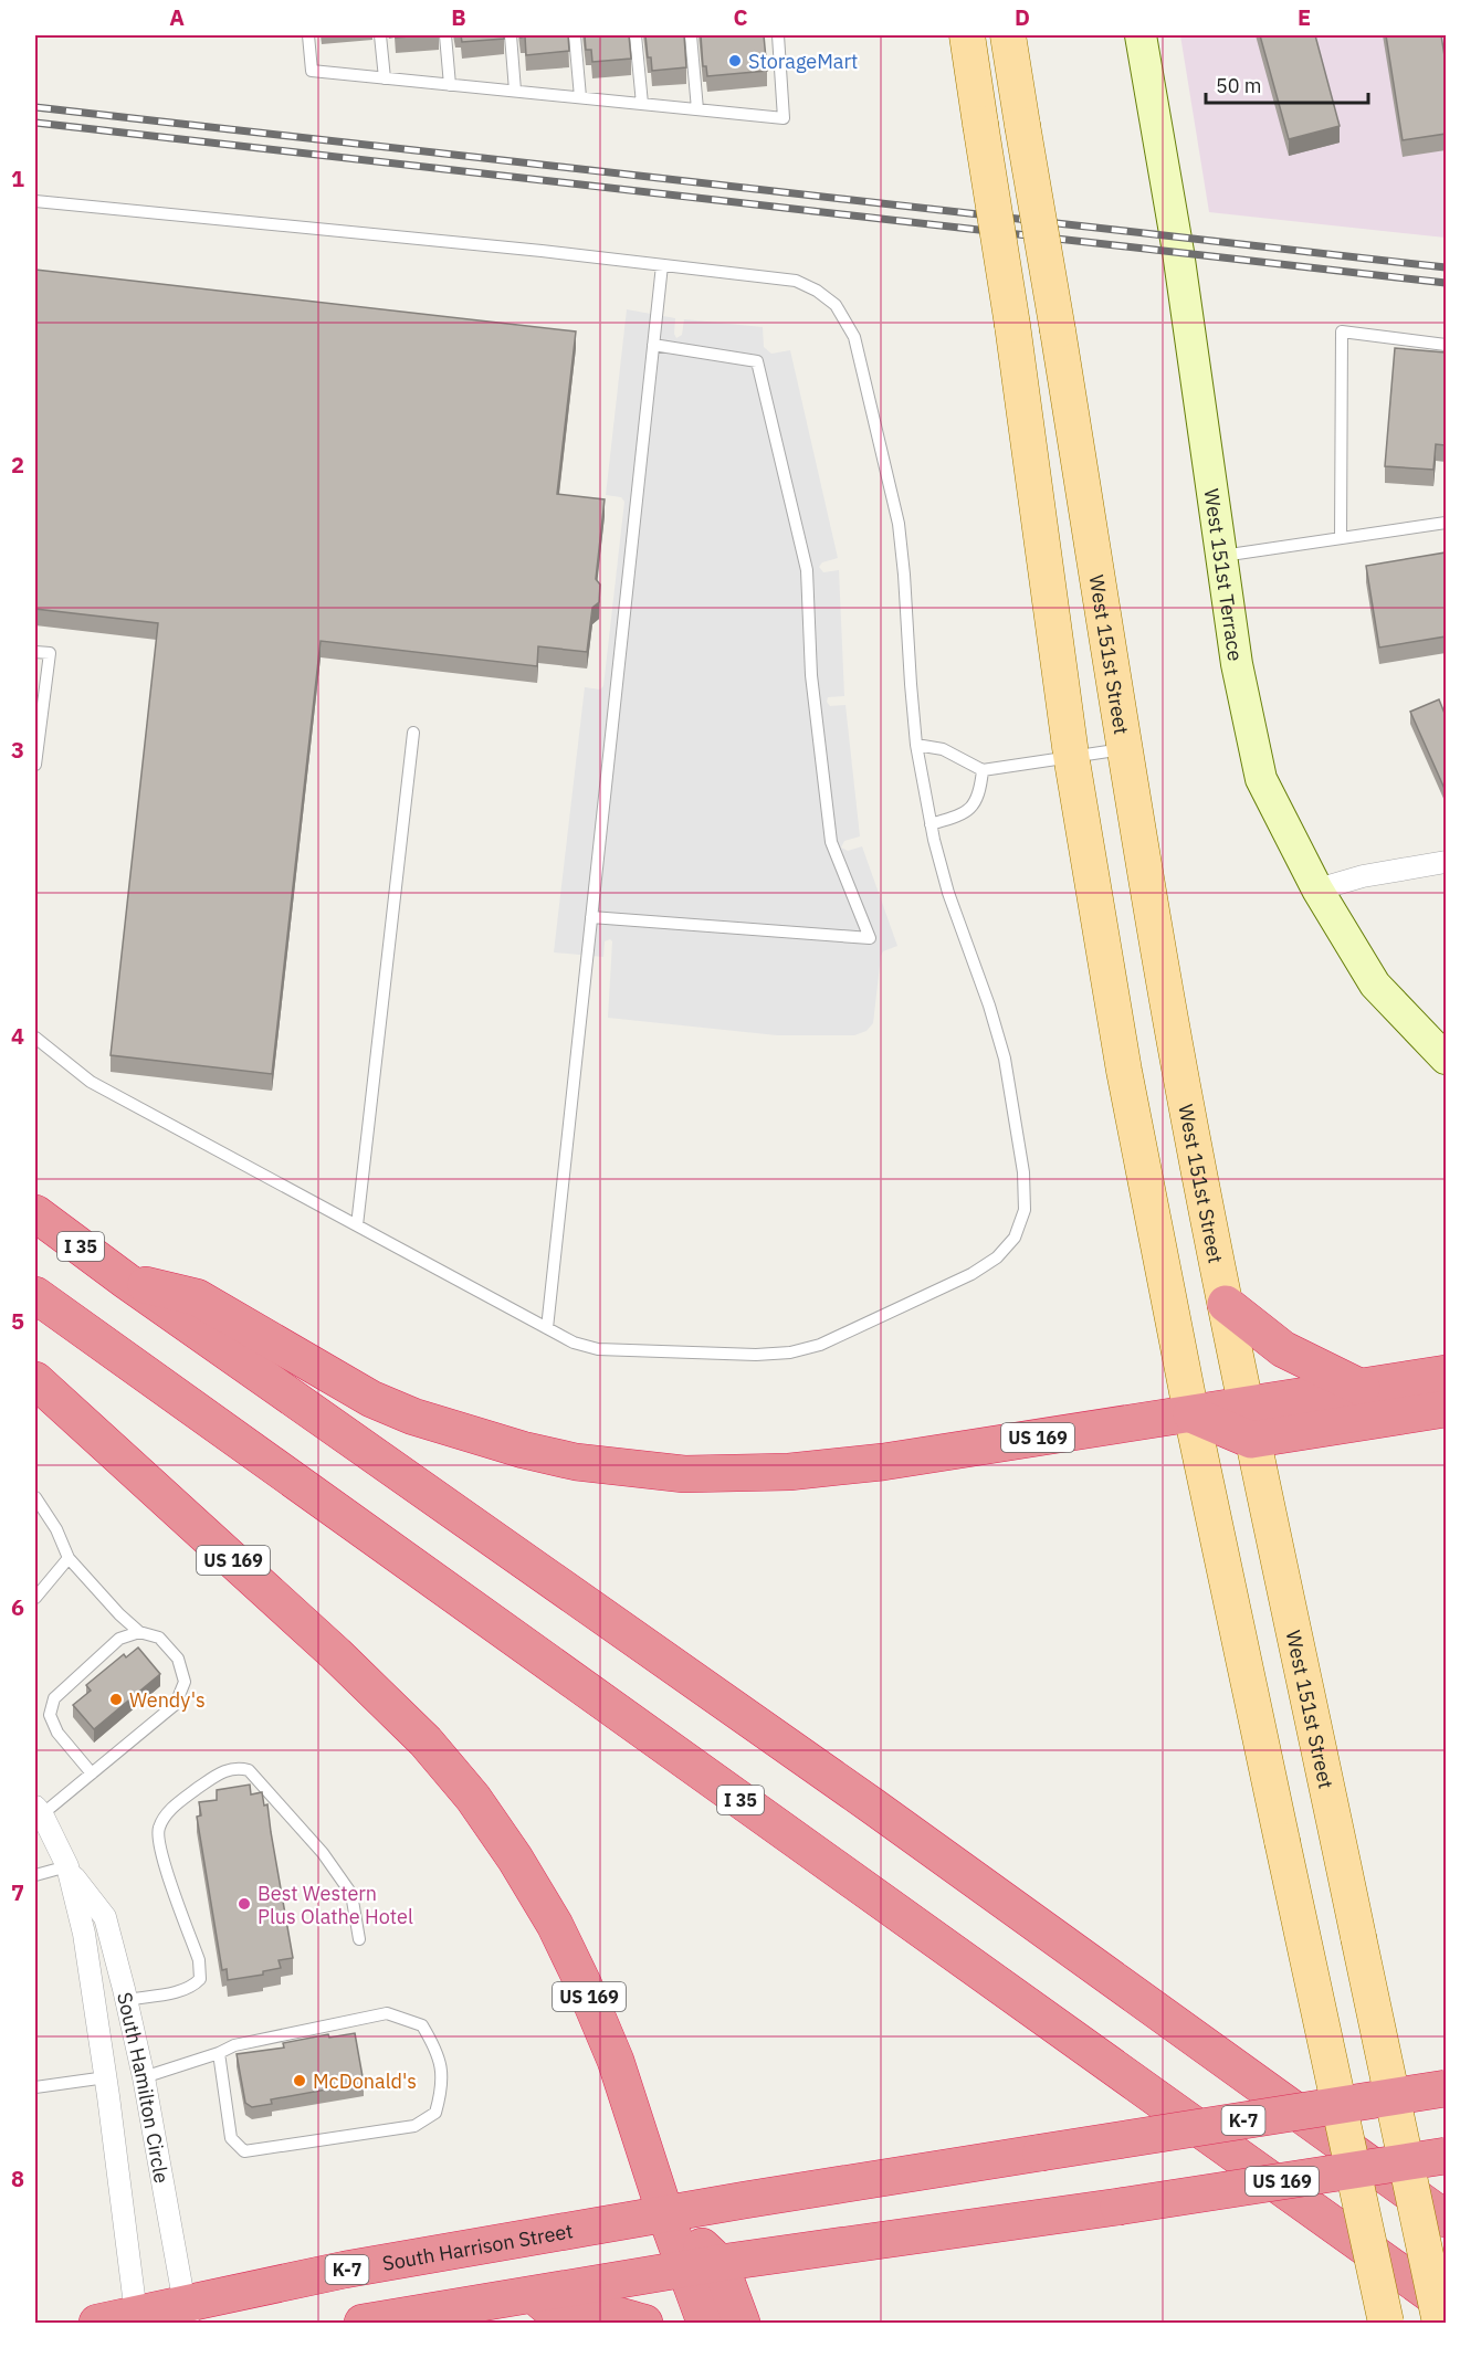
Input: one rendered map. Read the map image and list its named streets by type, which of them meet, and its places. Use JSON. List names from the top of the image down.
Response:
{
  "streets": {
    "highway": [
      "I 35",
      "US 169",
      "K-7",
      "South Harrison Street"
    ],
    "main road": ["West 151st Street"],
    "street": ["West 151st Terrace", "South Hamilton Circle"]
  },
  "crossings": [
    ["I 35", "US 169"],
    ["US 169", "K-7"],
    ["US 169", "South Harrison Street"],
    ["South Hamilton Circle", "South Harrison Street"],
    ["K-7", "South Harrison Street"]
  ],
  "places": [
    "StorageMart",
    "Wendy's",
    "Best Western Plus Olathe Hotel",
    "McDonald's"
  ],
  "scale_bar": "50 m",
  "grid": {
    "columns": [
      "A",
      "B",
      "C",
      "D",
      "E"
    ],
    "rows": [
      "1",
      "2",
      "3",
      "4",
      "5",
      "6",
      "7",
      "8"
    ]
  }
}
